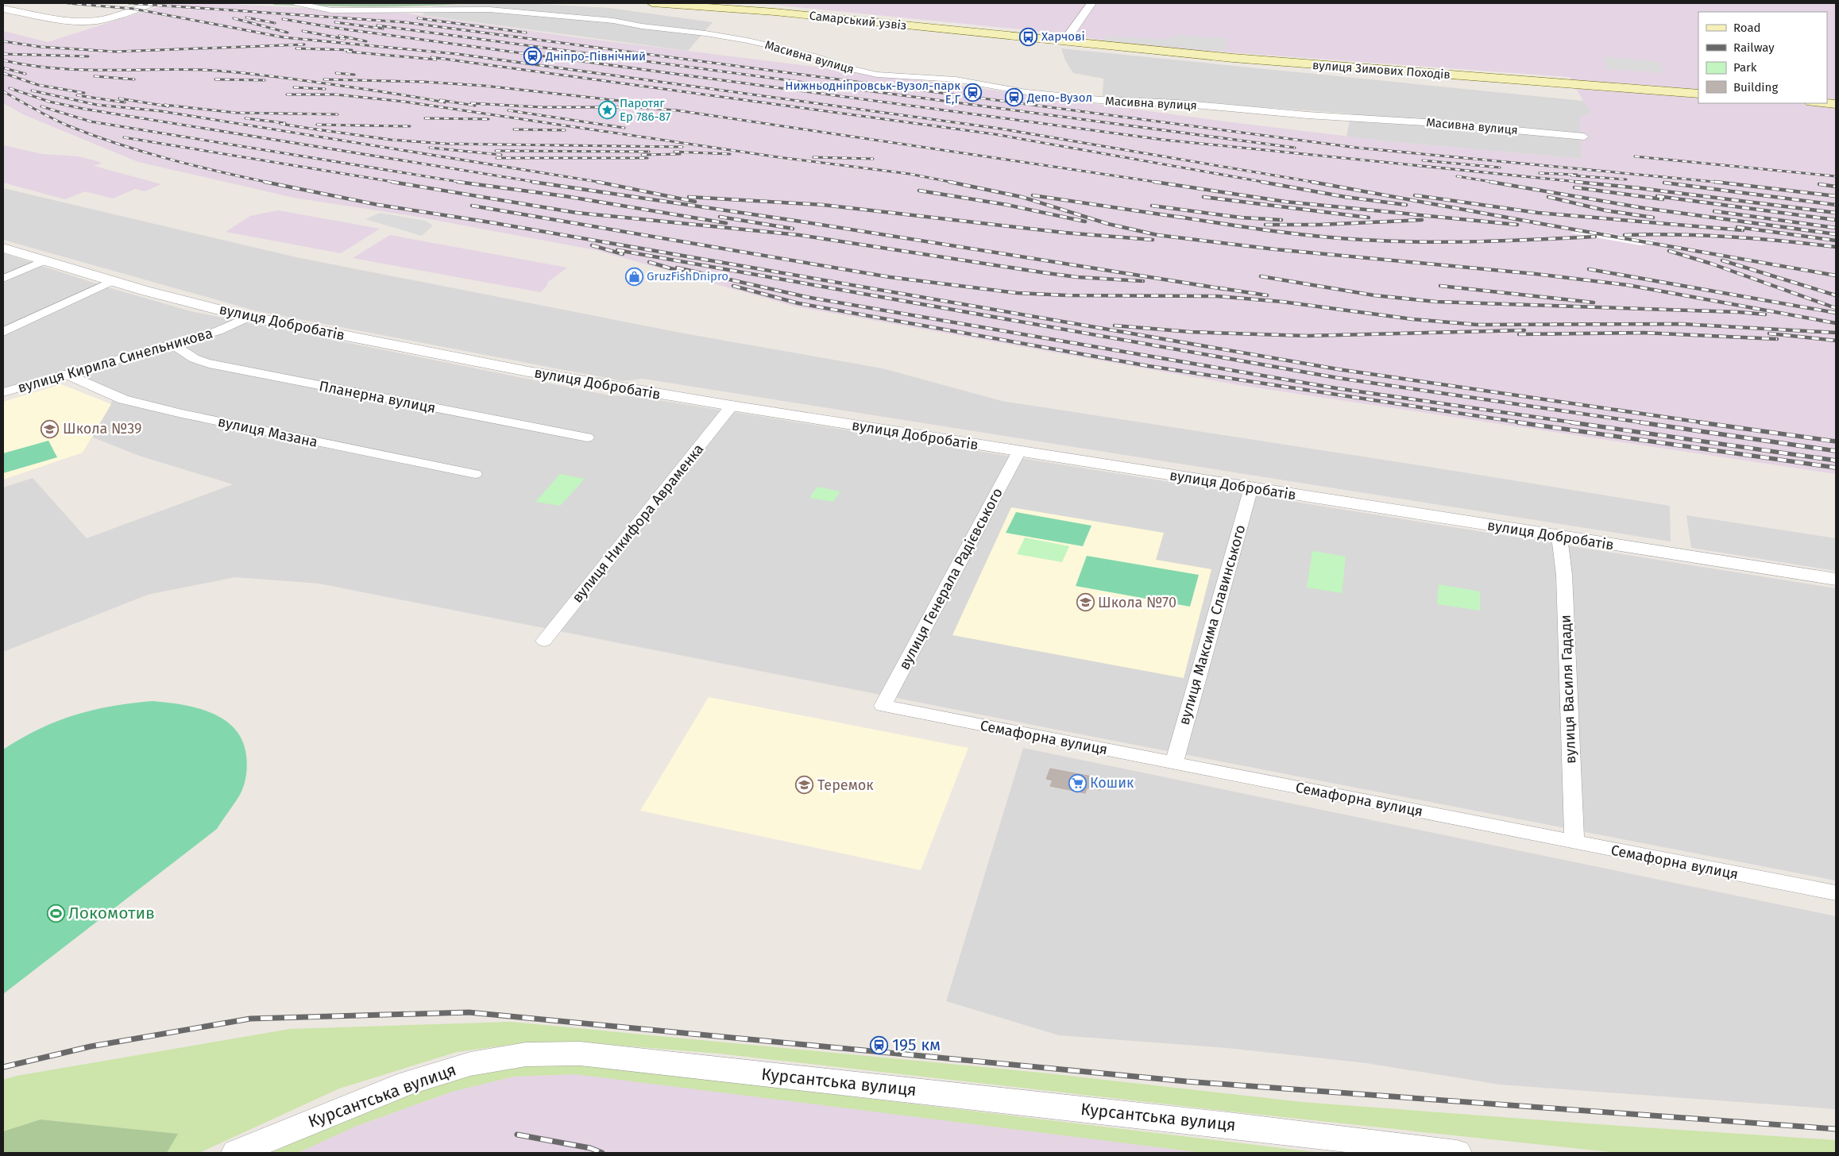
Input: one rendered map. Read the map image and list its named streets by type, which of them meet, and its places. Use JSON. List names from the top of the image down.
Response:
{
  "streets": {
    "main road": ["Самарський узвіз", "вулиця Зимових Походів"],
    "street": [
      "Масивна вулиця",
      "вулиця Добробатів",
      "вулиця Кирила Синельникова",
      "Планерна вулиця",
      "вулиця Мазана",
      "вулиця Никифора Авраменка",
      "вулиця Генерала Радієвського",
      "вулиця Максима Славинського",
      "вулиця Василя Гадади",
      "Семафорна вулиця",
      "Курсантська вулиця"
    ]
  },
  "crossings": [
    ["Самарський узвіз", "вулиця Зимових Походів"],
    ["вулиця Добробатів", "вулиця Кирила Синельникова"],
    ["вулиця Добробатів", "вулиця Никифора Авраменка"],
    ["вулиця Добробатів", "вулиця Генерала Радієвського"],
    ["вулиця Добробатів", "вулиця Максима Славинського"],
    ["вулиця Добробатів", "вулиця Василя Гадади"],
    ["вулиця Кирила Синельникова", "Планерна вулиця"],
    ["вулиця Кирила Синельникова", "вулиця Мазана"],
    ["вулиця Генерала Радієвського", "Семафорна вулиця"],
    ["вулиця Максима Славинського", "Семафорна вулиця"],
    ["вулиця Василя Гадади", "Семафорна вулиця"]
  ],
  "places": {
    "bus stop": ["Харчові"],
    "station": [
      "Дніпро-Північний",
      "Нижньодніпровськ-Вузол-парк Е,Г",
      "Депо-Вузол",
      "195 км"
    ],
    "place": ["Паротяг Ер 786-87"],
    "shop": ["GruzFishDnipro"],
    "school or university": ["Школа №39", "Школа №70", "Теремок"],
    "supermarket": ["Кошик"],
    "sports": ["Локомотив"]
  },
  "legend": [
    "Road",
    "Railway",
    "Park",
    "Building"
  ]
}
